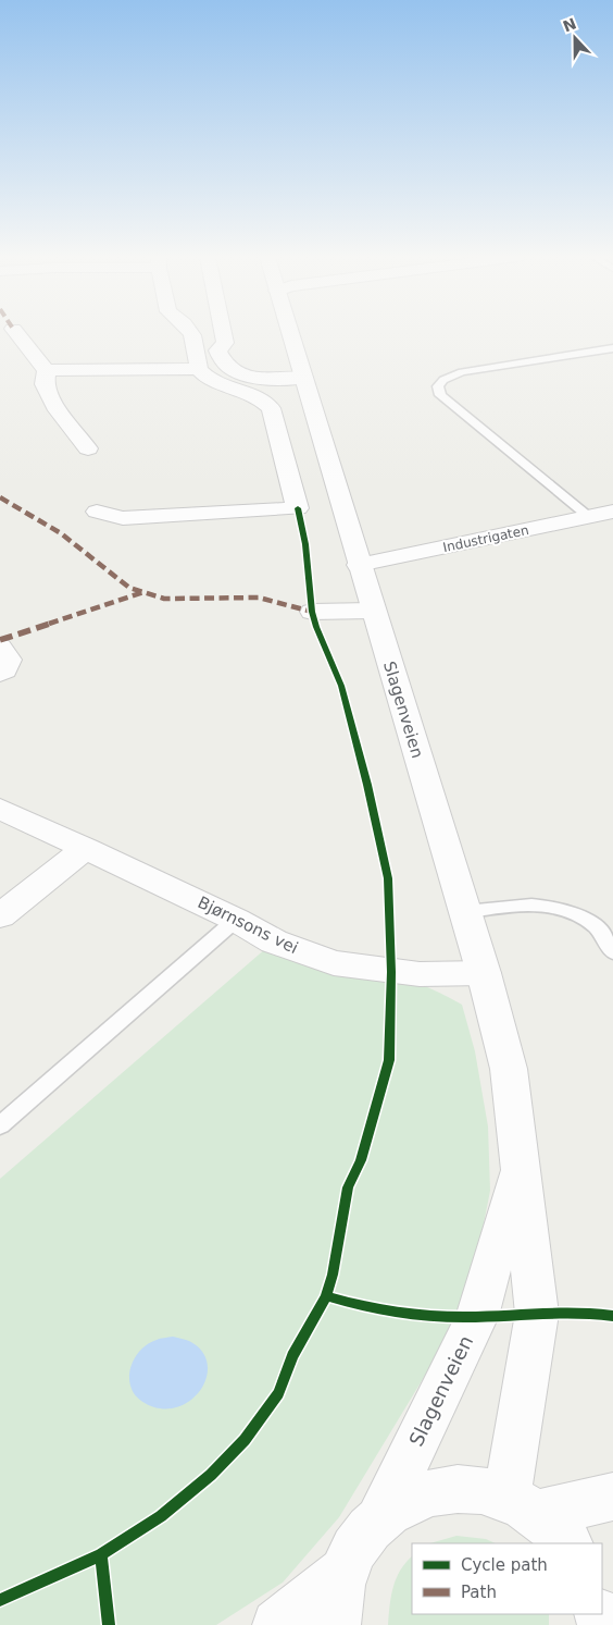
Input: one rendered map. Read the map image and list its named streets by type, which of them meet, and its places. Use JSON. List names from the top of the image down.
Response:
{
  "streets": {
    "street": ["Industrigaten", "Slagenveien", "Bjørnsons vei"]
  },
  "crossings": [
    ["Industrigaten", "Slagenveien"],
    ["Slagenveien", "Bjørnsons vei"]
  ],
  "legend": ["Cycle path", "Path"],
  "north": "top"
}
